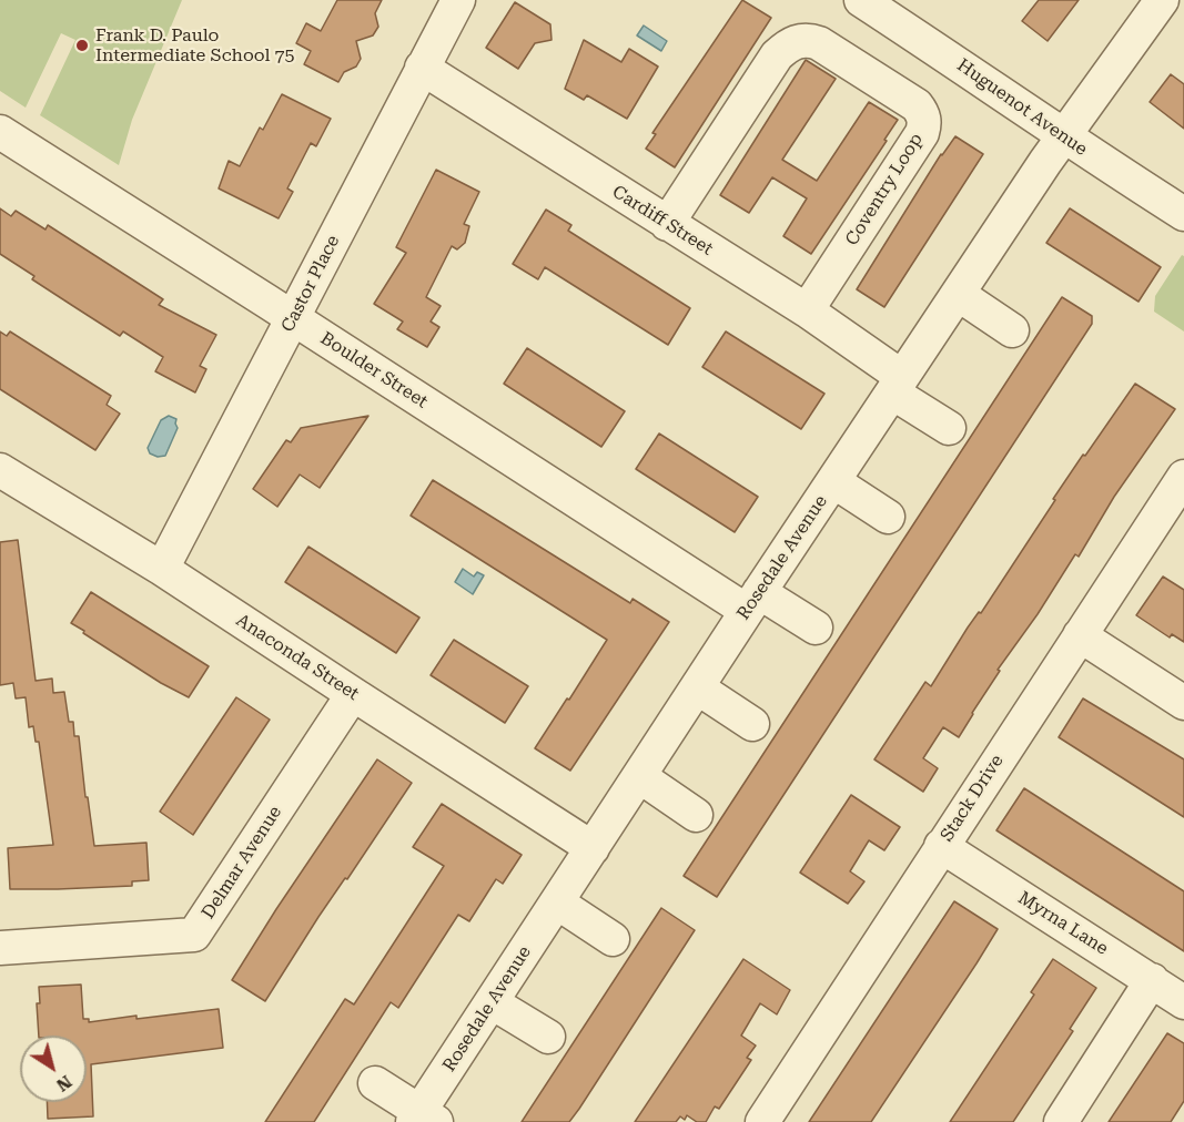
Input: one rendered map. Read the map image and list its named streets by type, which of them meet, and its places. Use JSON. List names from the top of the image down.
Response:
{
  "streets": {
    "street": [
      "Huguenot Avenue",
      "Coventry Loop",
      "Cardiff Street",
      "Castor Place",
      "Boulder Street",
      "Rosedale Avenue",
      "Anaconda Street",
      "Stack Drive",
      "Delmar Avenue",
      "Myrna Lane"
    ]
  },
  "crossings": [
    ["Huguenot Avenue", "Rosedale Avenue"],
    ["Coventry Loop", "Cardiff Street"],
    ["Cardiff Street", "Castor Place"],
    ["Cardiff Street", "Rosedale Avenue"],
    ["Castor Place", "Boulder Street"],
    ["Castor Place", "Anaconda Street"],
    ["Boulder Street", "Rosedale Avenue"],
    ["Rosedale Avenue", "Anaconda Street"],
    ["Anaconda Street", "Delmar Avenue"],
    ["Stack Drive", "Myrna Lane"]
  ],
  "places": ["Frank D. Paulo Intermediate School 75"],
  "north": "bottom right"
}
